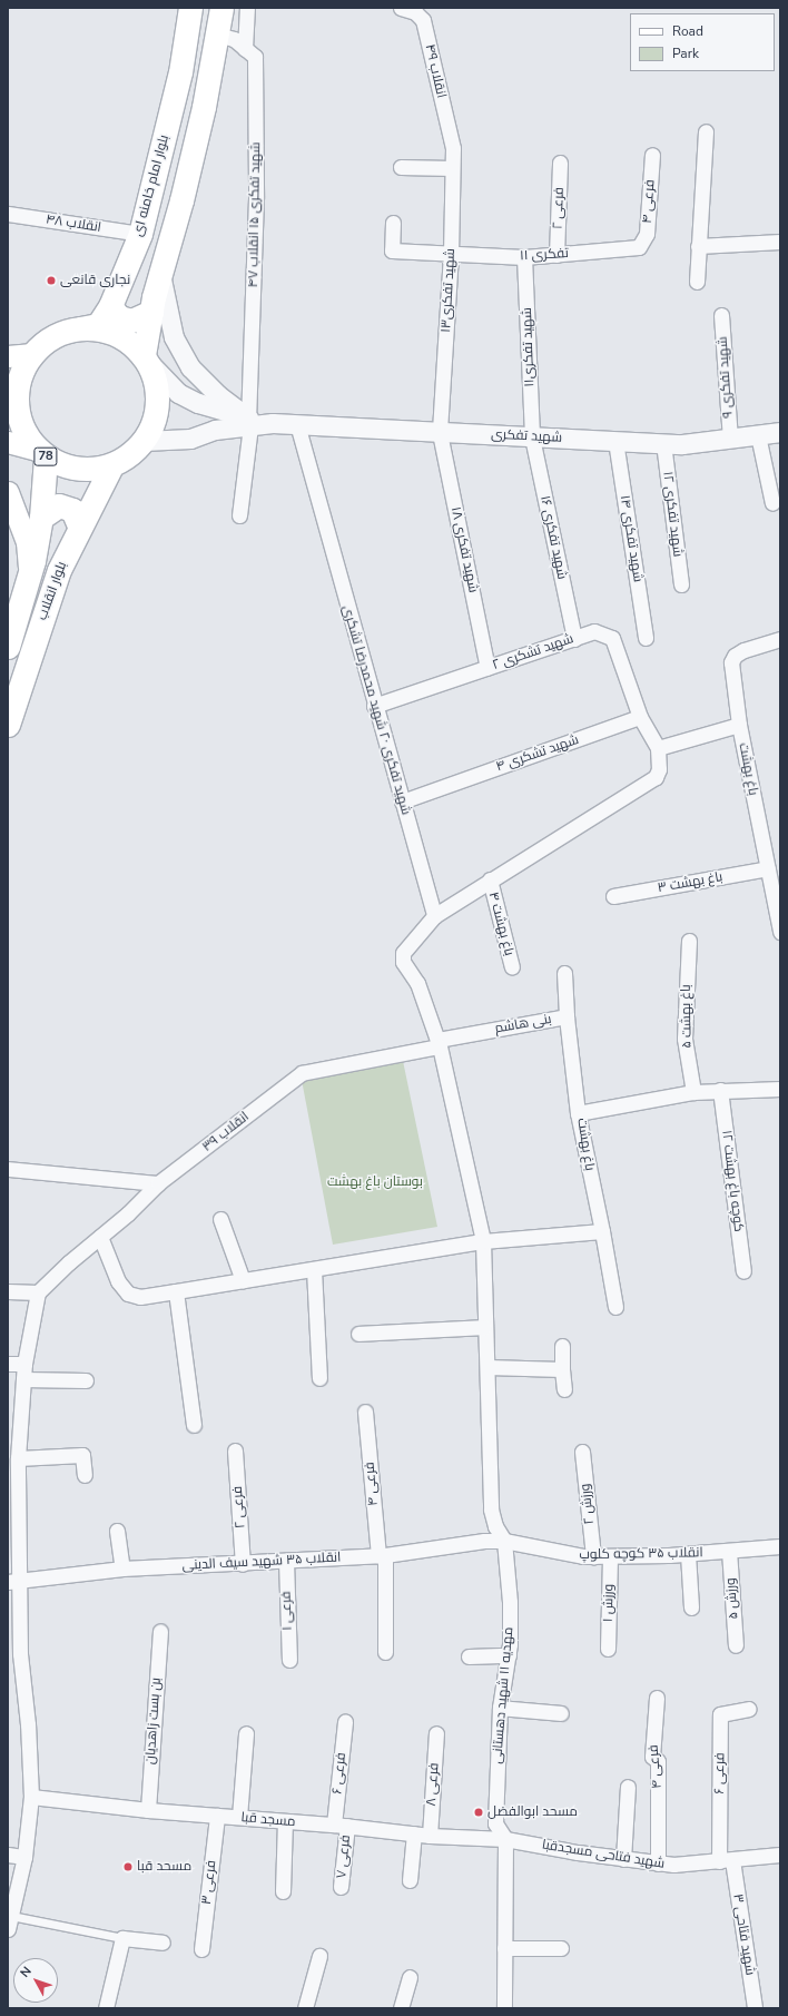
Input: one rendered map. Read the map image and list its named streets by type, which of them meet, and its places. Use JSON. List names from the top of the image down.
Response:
{
  "streets": {
    "main road": ["بلوار امام خامنه ای", "78", "بلوار انقلاب"],
    "street": [
      "انقلاب ۴۹",
      "فرعی ۴",
      "فرعی ۲",
      "شهید تفکری ۱۵ انقلاب ۴۷",
      "انقلاب ۴۸",
      "تفکری ۱۱",
      "شهید تفکری۱۳",
      "شهید تفکری۱۱",
      "شهید تفکری ۹",
      "شهید تفکری",
      "شهید تفکری ۱۲",
      "شهید تفکری ۱۶",
      "شهید تفکری ۱۴",
      "شهید تفکری ۱۸",
      "شهید تشکری ۲",
      "شهید تفکری ۲۰ شهید محمدرضا تشکری",
      "شهید تشکری ۴",
      "باغ بهشت",
      "باغ بهشت ۳",
      "باغ بهشت ۴",
      "باغ بهشت ۵",
      "بنی هاشم",
      "انقلاب ۳۹",
      "کوچه باغ بهشت ۱۲",
      "ورزش ۲",
      "انقلاب ۳۵ کوچه کلوپ",
      "انقلاب ۳۵ شهید سیف الدینی",
      "ورزش ۵",
      "ورزش ۱",
      "فرعی ۱",
      "مهدیه ۱۱ شهید دهستانی",
      "بن بست زاهدیان",
      "فرعی ۶",
      "فرعی ۸",
      "مسجد قبا",
      "شهید فتاحی مسجدقبا",
      "فرعی ۷",
      "فرعی ۳",
      "شهید فتاحی ۳"
    ]
  },
  "crossings": [
    ["انقلاب ۴۹", "شهید تفکری۱۳"],
    ["بلوار امام خامنه ای", "انقلاب ۴۸"],
    ["بلوار امام خامنه ای", "شهید تفکری"],
    ["بلوار امام خامنه ای", "78"],
    ["بلوار امام خامنه ای", "بلوار انقلاب"],
    ["فرعی ۴", "تفکری ۱۱"],
    ["فرعی ۴", "انقلاب ۳۵ شهید سیف الدینی"],
    ["فرعی ۴", "شهید فتاحی مسجدقبا"],
    ["فرعی ۲", "تفکری ۱۱"],
    ["فرعی ۲", "انقلاب ۳۵ شهید سیف الدینی"],
    ["شهید تفکری ۱۵ انقلاب ۴۷", "شهید تفکری"],
    ["تفکری ۱۱", "شهید تفکری۱۳"],
    ["تفکری ۱۱", "شهید تفکری۱۱"],
    ["شهید تفکری۱۳", "شهید تفکری"],
    ["شهید تفکری۱۳", "شهید تفکری ۱۸"],
    ["شهید تفکری۱۱", "شهید تفکری"],
    ["شهید تفکری۱۱", "شهید تفکری ۱۶"],
    ["شهید تفکری ۹", "شهید تفکری"],
    ["شهید تفکری", "78"],
    ["شهید تفکری", "شهید تفکری ۱۲"],
    ["شهید تفکری", "شهید تفکری ۱۶"],
    ["شهید تفکری", "شهید تفکری ۱۴"],
    ["شهید تفکری", "شهید تفکری ۱۸"],
    ["شهید تفکری", "بلوار انقلاب"],
    ["شهید تفکری", "شهید تفکری ۲۰ شهید محمدرضا تشکری"],
    ["78", "بلوار انقلاب"],
    ["شهید تفکری ۱۶", "شهید تشکری ۲"],
    ["شهید تفکری ۱۸", "شهید تشکری ۲"],
    ["شهید تشکری ۲", "شهید تفکری ۲۰ شهید محمدرضا تشکری"],
    ["شهید تشکری ۲", "شهید تشکری ۴"],
    ["شهید تفکری ۲۰ شهید محمدرضا تشکری", "شهید تشکری ۴"],
    ["باغ بهشت", "باغ بهشت ۳"],
    ["باغ بهشت", "باغ بهشت ۵"],
    ["باغ بهشت", "بنی هاشم"],
    ["باغ بهشت", "کوچه باغ بهشت ۱۲"],
    ["بنی هاشم", "انقلاب ۳۹"],
    ["ورزش ۲", "انقلاب ۳۵ کوچه کلوپ"],
    ["انقلاب ۳۵ کوچه کلوپ", "انقلاب ۳۵ شهید سیف الدینی"],
    ["انقلاب ۳۵ کوچه کلوپ", "ورزش ۵"],
    ["انقلاب ۳۵ کوچه کلوپ", "ورزش ۱"],
    ["انقلاب ۳۵ کوچه کلوپ", "مهدیه ۱۱ شهید دهستانی"],
    ["انقلاب ۳۵ شهید سیف الدینی", "فرعی ۱"],
    ["انقلاب ۳۵ شهید سیف الدینی", "مهدیه ۱۱ شهید دهستانی"],
    ["مهدیه ۱۱ شهید دهستانی", "مسجد قبا"],
    ["مهدیه ۱۱ شهید دهستانی", "شهید فتاحی مسجدقبا"],
    ["بن بست زاهدیان", "مسجد قبا"],
    ["فرعی ۶", "مسجد قبا"],
    ["فرعی ۶", "شهید فتاحی مسجدقبا"],
    ["فرعی ۶", "فرعی ۷"],
    ["فرعی ۶", "شهید فتاحی ۳"],
    ["فرعی ۸", "مسجد قبا"],
    ["مسجد قبا", "شهید فتاحی مسجدقبا"],
    ["مسجد قبا", "فرعی ۷"],
    ["مسجد قبا", "فرعی ۳"],
    ["شهید فتاحی مسجدقبا", "شهید فتاحی ۳"]
  ],
  "parks": ["بوستان باغ بهشت"],
  "places": ["نجاری قانعی", "مسحد ابوالفضل", "مسحد قبا"],
  "legend": ["Road", "Park"],
  "north": "top left"
}
